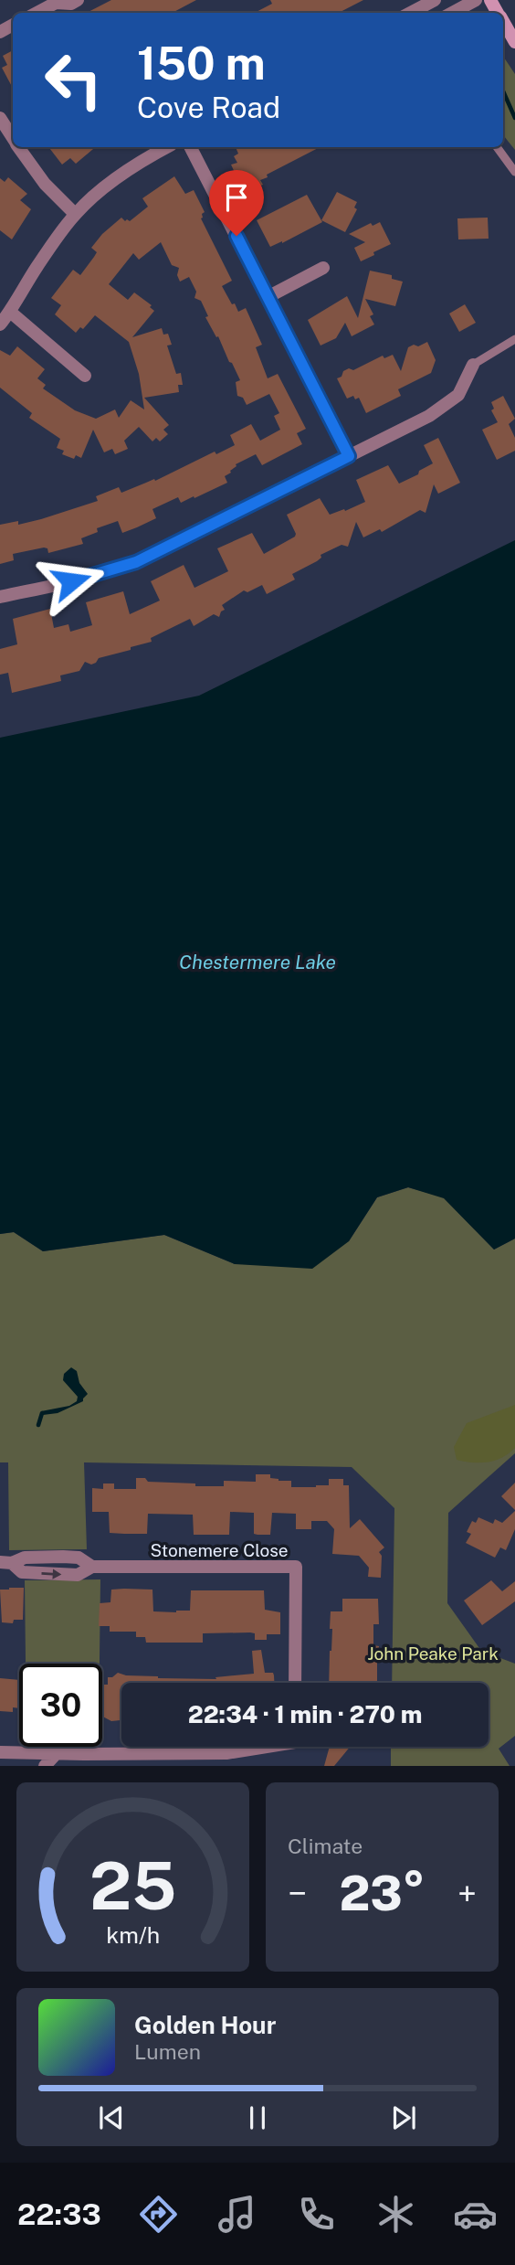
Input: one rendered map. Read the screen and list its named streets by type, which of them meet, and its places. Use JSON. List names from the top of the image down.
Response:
{
  "streets": {
    "street": ["Stonemere Close"]
  },
  "water": ["Chestermere Lake"],
  "parks": ["John Peake Park"],
  "page": {
    "turn": ["150 m", "Cove Road"],
    "limit": "30",
    "trip": "22:34 · 1 min · 270 m",
    "tile": "Climate",
    "heat": ["−", "23°", "+"],
    "song": ["Golden Hour", "Lumen"],
    "tabs": "22:33",
    "gauge": ["25", "km/h"]
  }
}
